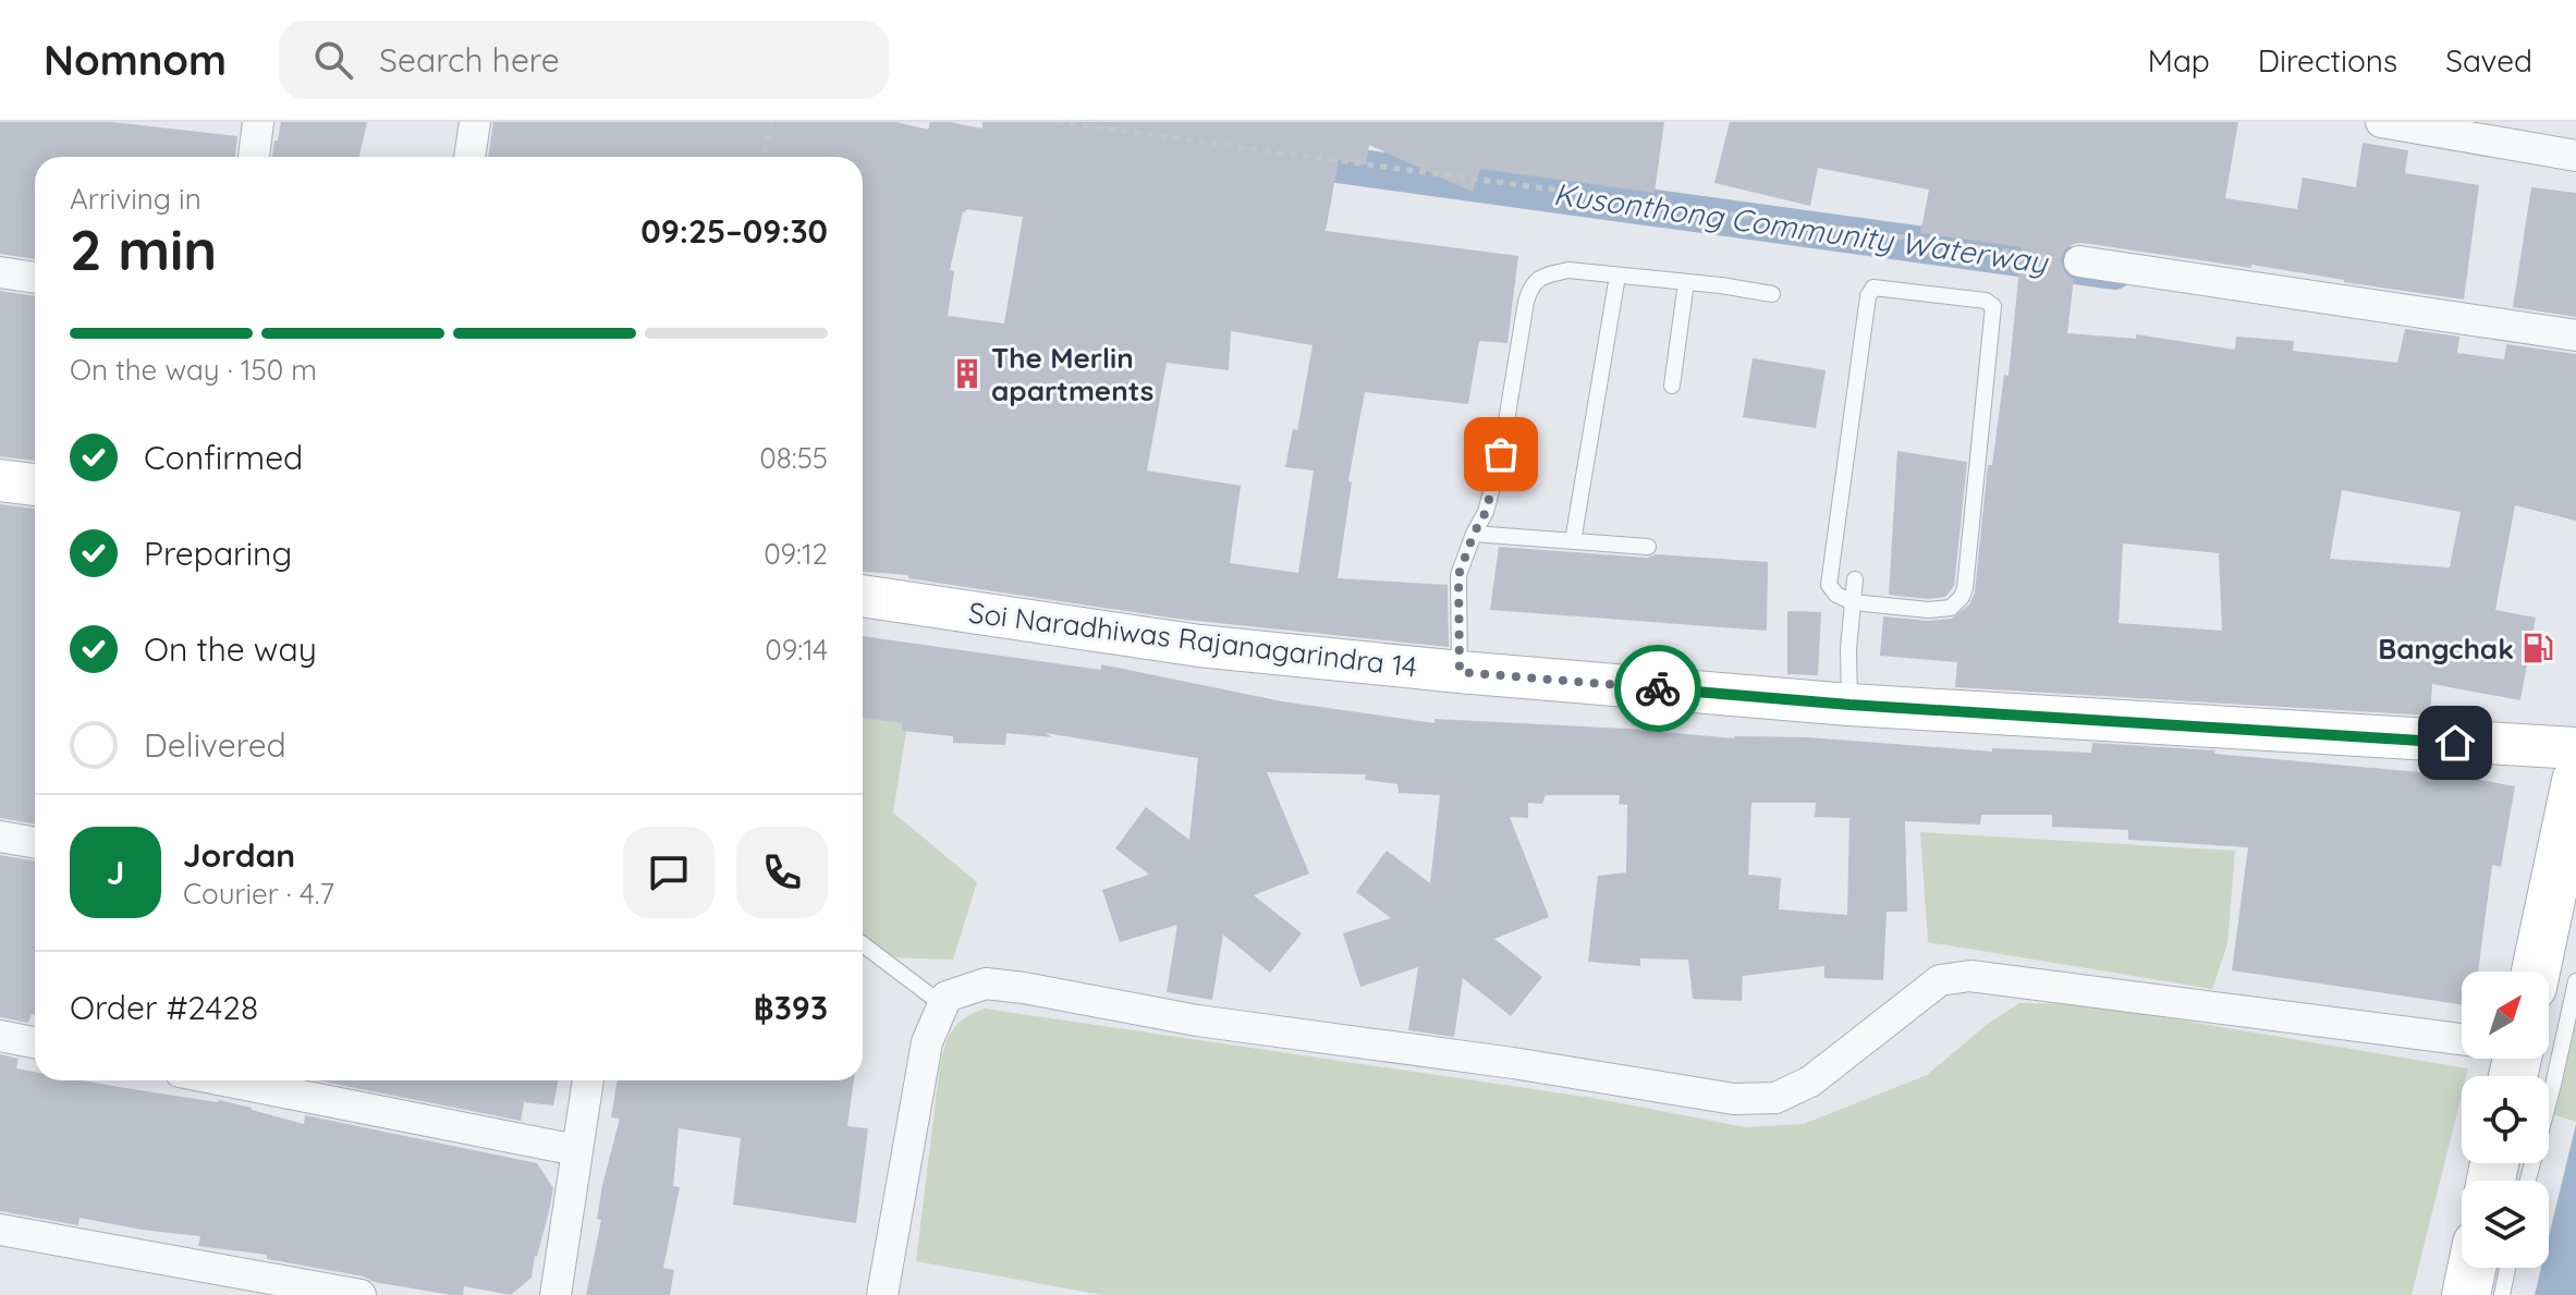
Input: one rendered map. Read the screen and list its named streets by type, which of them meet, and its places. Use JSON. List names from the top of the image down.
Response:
{
  "streets": {
    "street": ["Soi Naradhiwas Rajanagarindra 14"]
  },
  "water": ["Kusonthong Community Waterway"],
  "places": {
    "building": ["The Merlin apartments"],
    "fuel station": ["Bangchak"]
  },
  "north": "top right",
  "page": {
    "header": "Nomnom",
    "search": "Search here",
    "nav": ["Map", "Directions", "Saved"],
    "heading": ["2 min", "Arriving in", "09:25–09:30"],
    "panel": [
      "Jordan",
      "Courier · 4.7",
      "Order #2428",
      "฿393"
    ],
    "bar": "On the way · 150 m",
    "list": [
      ["Confirmed", "08:55"],
      ["Preparing", "09:12"],
      ["On the way", "09:14"],
      "Delivered"
    ],
    "round": "J"
  }
}
